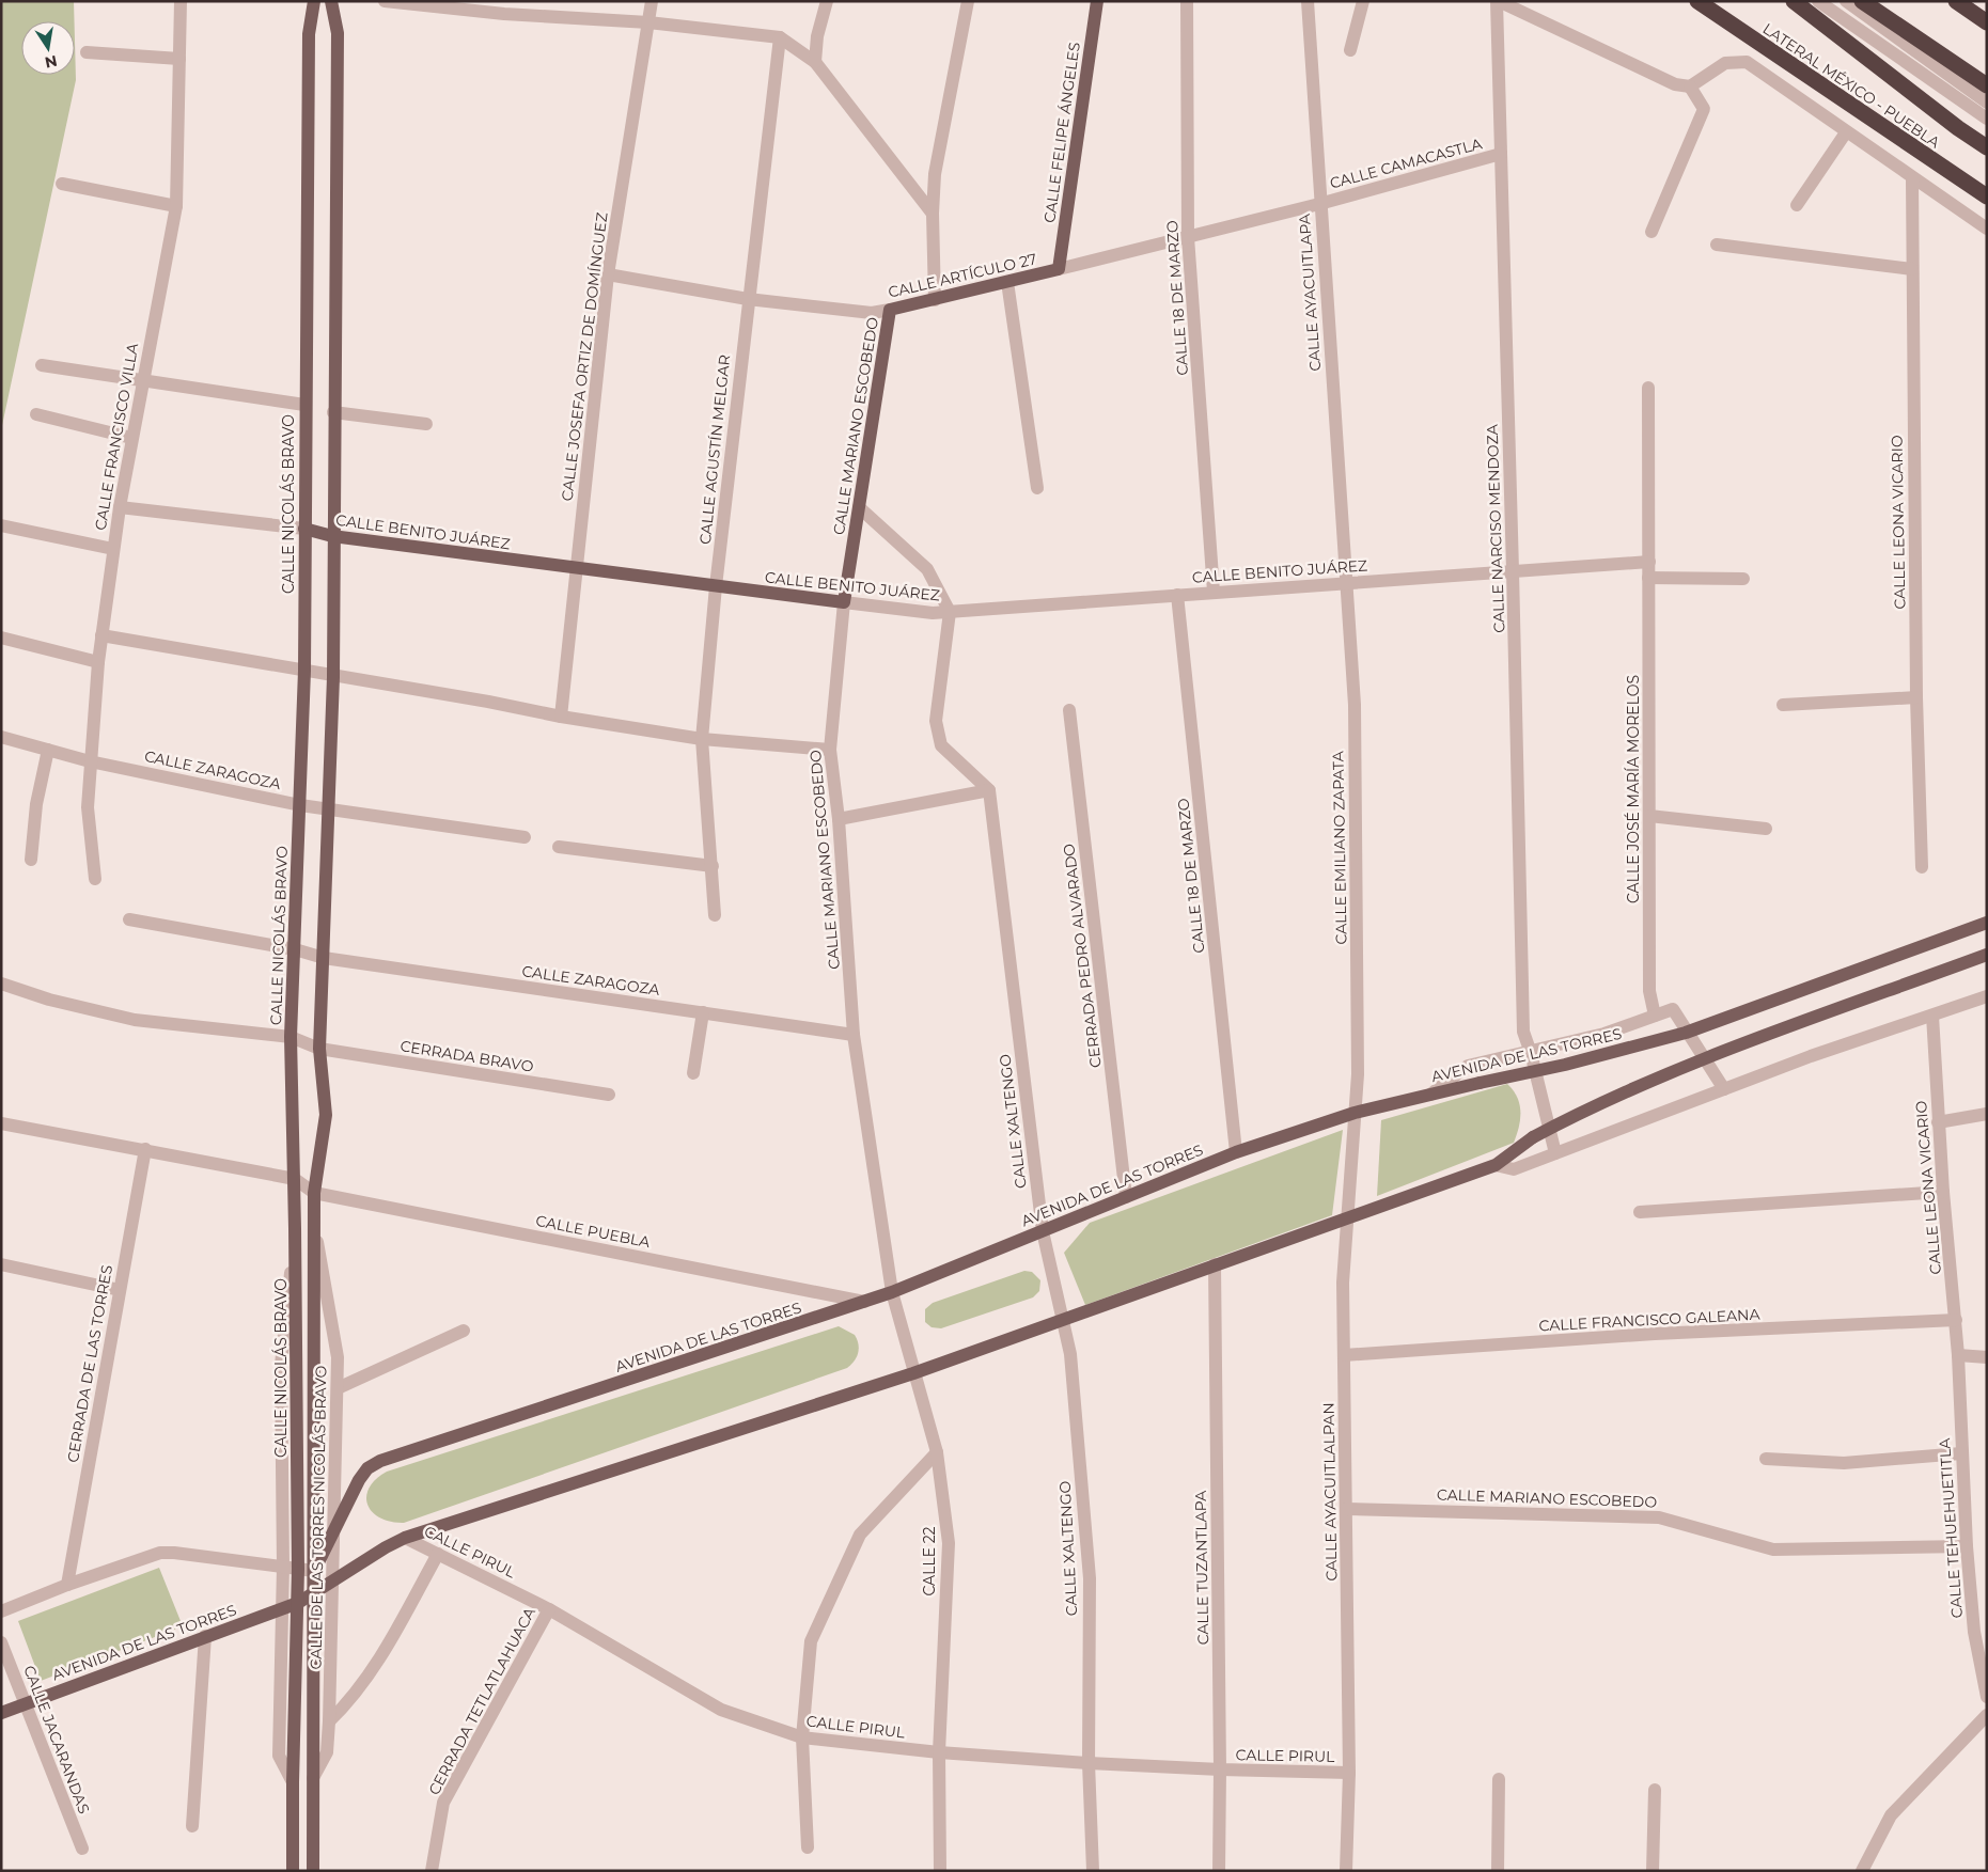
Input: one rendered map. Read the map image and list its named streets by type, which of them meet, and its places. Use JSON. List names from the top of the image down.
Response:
{
  "streets": {
    "highway": ["LATERAL MÉXICO - PUEBLA"],
    "main road": [
      "CALLE FELIPE ÁNGELES",
      "CALLE ARTÍCULO 27",
      "CALLE MARIANO ESCOBEDO",
      "CALLE NICOLÁS BRAVO",
      "CALLE BENITO JUÁREZ",
      "AVENIDA DE LAS TORRES"
    ],
    "street": [
      "CALLE CAMACASTLA",
      "CALLE AYACUITLAPA",
      "CALLE 18 DE MARZO",
      "CALLE JOSEFA ORTIZ DE DOMÍNGUEZ",
      "CALLE FRANCISCO VILLA",
      "CALLE AGUSTÍN MELGAR",
      "CALLE LEONA VICARIO",
      "CALLE NARCISO MENDOZA",
      "CALLE ZARAGOZA",
      "CALLE JOSÉ MARÍA MORELOS",
      "CALLE EMILIANO ZAPATA",
      "CERRADA PEDRO ALVARADO",
      "CERRADA BRAVO",
      "CALLE XALTENGO",
      "CALLE PUEBLA",
      "CALLE FRANCISCO GALEANA",
      "CERRADA DE LAS TORRES",
      "CALLE AYACUITLALPAN",
      "CALLE DE LAS TORRES NICOLÁS BRAVO",
      "CALLE TEHUEHUETITLA",
      "CALLE PIRUL",
      "CALLE 22",
      "CALLE TUZANTLAPA",
      "CERRADA TETLATLAHUACA",
      "CALLE JACARANDAS"
    ]
  },
  "crossings": [
    ["CALLE FELIPE ÁNGELES", "CALLE ARTÍCULO 27"],
    ["CALLE CAMACASTLA", "CALLE ARTÍCULO 27"],
    ["CALLE CAMACASTLA", "CALLE AYACUITLAPA"],
    ["CALLE CAMACASTLA", "CALLE NARCISO MENDOZA"],
    ["CALLE ARTÍCULO 27", "CALLE AYACUITLAPA"],
    ["CALLE ARTÍCULO 27", "CALLE 18 DE MARZO"],
    ["CALLE ARTÍCULO 27", "CALLE JOSEFA ORTIZ DE DOMÍNGUEZ"],
    ["CALLE ARTÍCULO 27", "CALLE MARIANO ESCOBEDO"],
    ["CALLE ARTÍCULO 27", "CALLE AGUSTÍN MELGAR"],
    ["CALLE AYACUITLAPA", "CALLE BENITO JUÁREZ"],
    ["CALLE AYACUITLAPA", "CALLE EMILIANO ZAPATA"],
    ["CALLE 18 DE MARZO", "CALLE BENITO JUÁREZ"],
    ["CALLE 18 DE MARZO", "AVENIDA DE LAS TORRES"],
    ["CALLE JOSEFA ORTIZ DE DOMÍNGUEZ", "CALLE BENITO JUÁREZ"],
    ["CALLE MARIANO ESCOBEDO", "CALLE BENITO JUÁREZ"],
    ["CALLE MARIANO ESCOBEDO", "CALLE ZARAGOZA"],
    ["CALLE MARIANO ESCOBEDO", "AVENIDA DE LAS TORRES"],
    ["CALLE MARIANO ESCOBEDO", "CALLE AYACUITLALPAN"],
    ["CALLE MARIANO ESCOBEDO", "CALLE TEHUEHUETITLA"],
    ["CALLE MARIANO ESCOBEDO", "CALLE 22"],
    ["CALLE FRANCISCO VILLA", "CALLE BENITO JUÁREZ"],
    ["CALLE FRANCISCO VILLA", "CALLE ZARAGOZA"],
    ["CALLE AGUSTÍN MELGAR", "CALLE BENITO JUÁREZ"],
    ["CALLE NICOLÁS BRAVO", "CALLE BENITO JUÁREZ"],
    ["CALLE NICOLÁS BRAVO", "CALLE ZARAGOZA"],
    ["CALLE NICOLÁS BRAVO", "AVENIDA DE LAS TORRES"],
    ["CALLE LEONA VICARIO", "CALLE FRANCISCO GALEANA"],
    ["CALLE LEONA VICARIO", "CALLE TEHUEHUETITLA"],
    ["CALLE NARCISO MENDOZA", "CALLE BENITO JUÁREZ"],
    ["CALLE BENITO JUÁREZ", "CALLE JOSÉ MARÍA MORELOS"],
    ["CALLE BENITO JUÁREZ", "CALLE EMILIANO ZAPATA"],
    ["CALLE EMILIANO ZAPATA", "AVENIDA DE LAS TORRES"],
    ["CALLE EMILIANO ZAPATA", "CALLE AYACUITLALPAN"],
    ["CERRADA PEDRO ALVARADO", "AVENIDA DE LAS TORRES"],
    ["AVENIDA DE LAS TORRES", "CALLE XALTENGO"],
    ["AVENIDA DE LAS TORRES", "CALLE PUEBLA"],
    ["AVENIDA DE LAS TORRES", "CALLE AYACUITLALPAN"],
    ["AVENIDA DE LAS TORRES", "CALLE DE LAS TORRES NICOLÁS BRAVO"],
    ["AVENIDA DE LAS TORRES", "CALLE PIRUL"],
    ["AVENIDA DE LAS TORRES", "CALLE 22"],
    ["AVENIDA DE LAS TORRES", "CALLE TUZANTLAPA"],
    ["AVENIDA DE LAS TORRES", "CALLE JACARANDAS"],
    ["CALLE XALTENGO", "CALLE PIRUL"],
    ["CALLE FRANCISCO GALEANA", "CALLE AYACUITLALPAN"],
    ["CALLE AYACUITLALPAN", "CALLE PIRUL"],
    ["CALLE PIRUL", "CALLE 22"],
    ["CALLE PIRUL", "CALLE TUZANTLAPA"],
    ["CALLE PIRUL", "CERRADA TETLATLAHUACA"]
  ],
  "north": "bottom"
}
